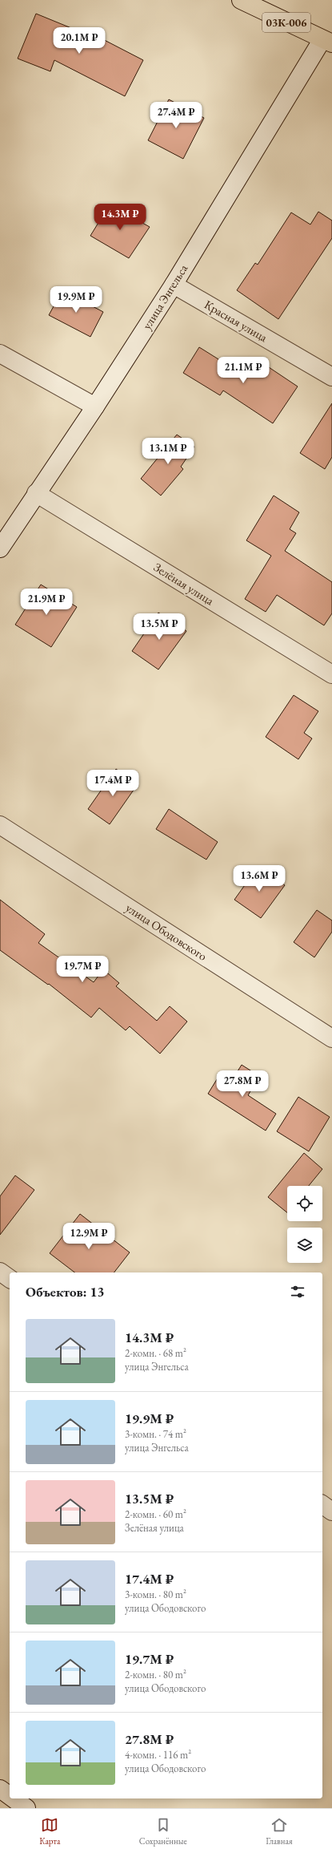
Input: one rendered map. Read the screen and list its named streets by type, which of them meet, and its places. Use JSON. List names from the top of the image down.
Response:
{
  "streets": {
    "main road": ["03К-006"],
    "street": [
      "улица Энгельса",
      "Красная улица",
      "Зелёная улица",
      "улица Ободовского"
    ]
  },
  "crossings": [
    ["03К-006", "улица Энгельса"],
    ["улица Энгельса", "Красная улица"],
    ["улица Энгельса", "Зелёная улица"]
  ],
  "page": {
    "price": [
      "20.1M ₽",
      "27.4M ₽",
      "14.3M ₽",
      "19.9M ₽",
      "21.1M ₽",
      "13.1M ₽",
      "21.9M ₽",
      "13.5M ₽",
      "17.4M ₽",
      "13.6M ₽",
      "19.7M ₽",
      "27.8M ₽",
      "12.9M ₽"
    ],
    "heading": "Объектов: 13",
    "list": [
      {
        "name": "14.3M ₽",
        "note": "2-комн. · 68 m² · улица Энгельса"
      },
      {
        "name": "19.9M ₽",
        "note": "3-комн. · 74 m² · улица Энгельса"
      },
      {
        "name": "13.5M ₽",
        "note": "2-комн. · 60 m² · Зелёная улица"
      },
      {
        "name": "17.4M ₽",
        "note": "3-комн. · 80 m² · улица Ободовского"
      },
      {
        "name": "19.7M ₽",
        "note": "2-комн. · 80 m² · улица Ободовского"
      },
      {
        "name": "27.8M ₽",
        "note": "4-комн. · 116 m² · улица Ободовского"
      }
    ],
    "tabs": ["Карта", "Сохранённые", "Главная"]
  }
}
